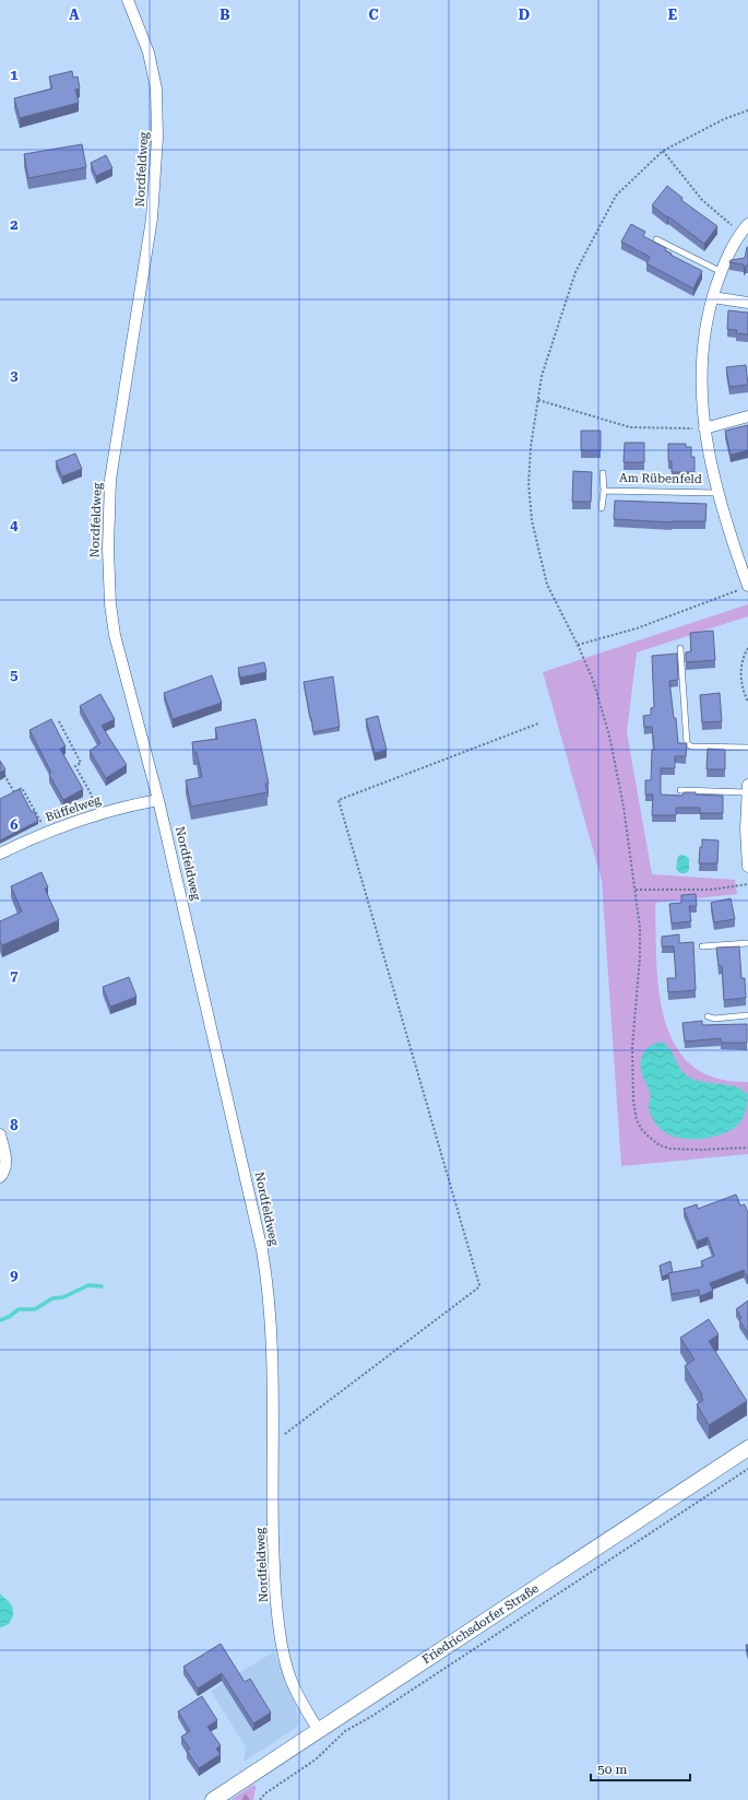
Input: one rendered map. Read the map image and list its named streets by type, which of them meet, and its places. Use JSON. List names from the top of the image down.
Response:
{
  "streets": {
    "main road": ["Friedrichsdorfer Straße"],
    "street": ["Nordfeldweg", "Am Rübenfeld", "Büffelweg"]
  },
  "crossings": [
    ["Nordfeldweg", "Büffelweg"],
    ["Nordfeldweg", "Friedrichsdorfer Straße"]
  ],
  "scale_bar": "50 m",
  "grid": {
    "columns": [
      "A",
      "B",
      "C",
      "D",
      "E"
    ],
    "rows": [
      "1",
      "2",
      "3",
      "4",
      "5",
      "6",
      "7",
      "8",
      "9"
    ]
  }
}
